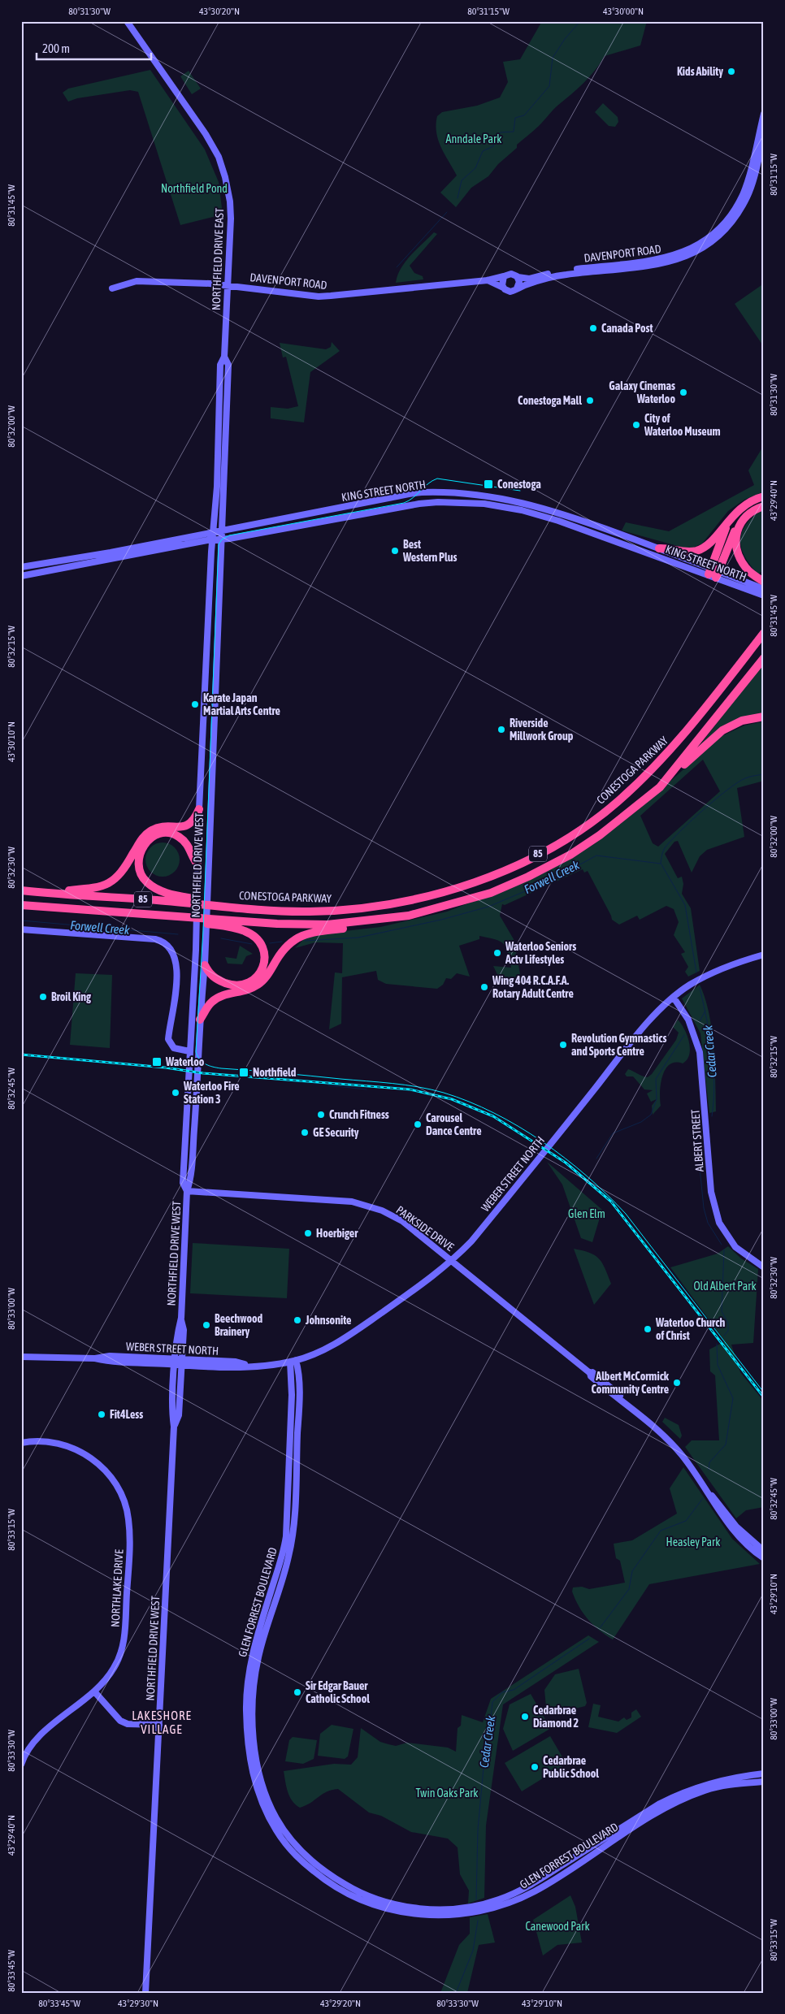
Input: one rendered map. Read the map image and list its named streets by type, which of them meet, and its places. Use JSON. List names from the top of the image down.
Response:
{
  "streets": {
    "highway": ["CONESTOGA PARKWAY", "85"],
    "main road": [
      "DAVENPORT ROAD",
      "NORTHFIELD DRIVE EAST",
      "KING STREET NORTH",
      "NORTHFIELD DRIVE WEST",
      "ALBERT STREET",
      "WEBER STREET NORTH",
      "PARKSIDE DRIVE",
      "NORTHLAKE DRIVE",
      "GLEN FORREST BOULEVARD"
    ]
  },
  "crossings": [
    ["DAVENPORT ROAD", "NORTHFIELD DRIVE EAST"],
    ["NORTHFIELD DRIVE EAST", "KING STREET NORTH"],
    ["NORTHFIELD DRIVE EAST", "NORTHFIELD DRIVE WEST"],
    ["KING STREET NORTH", "NORTHFIELD DRIVE WEST"],
    ["NORTHFIELD DRIVE WEST", "WEBER STREET NORTH"],
    ["NORTHFIELD DRIVE WEST", "PARKSIDE DRIVE"],
    ["ALBERT STREET", "WEBER STREET NORTH"],
    ["WEBER STREET NORTH", "PARKSIDE DRIVE"],
    ["WEBER STREET NORTH", "GLEN FORREST BOULEVARD"]
  ],
  "districts": ["LAKESHORE VILLAGE"],
  "water": ["Forwell Creek", "Cedar Creek"],
  "parks": [
    "Anndale Park",
    "Northfield Pond",
    "Glen Elm",
    "Old Albert Park",
    "Heasley Park",
    "Twin Oaks Park",
    "Canewood Park"
  ],
  "places": {
    "other": [
      "Kids Ability",
      "Canada Post",
      "Galaxy Cinemas Waterloo",
      "Conestoga Mall",
      "City of Waterloo Museum",
      "Best Western Plus",
      "Karate Japan Martial Arts Centre",
      "Riverside Millwork Group",
      "Waterloo Seniors Actv Lifestyles",
      "Wing 404 R.C.A.F.A. Rotary Adult Centre",
      "Broil King",
      "Revolution Gymnastics and Sports Centre",
      "Waterloo Fire Station 3",
      "Crunch Fitness",
      "Carousel Dance Centre",
      "GE Security",
      "Hoerbiger",
      "Johnsonite",
      "Beechwood Brainery",
      "Waterloo Church of Christ",
      "Albert McCormick Community Centre",
      "Fit4Less",
      "Sir Edgar Bauer Catholic School",
      "Cedarbrae Diamond 2",
      "Cedarbrae Public School"
    ],
    "transit": ["Conestoga", "Waterloo", "Northfield"]
  },
  "scale_bar": "200 m",
  "coordinates": [
    "80°31'30\"W",
    "43°30'20\"N",
    "80°31'15\"W",
    "43°30'00\"N",
    "80°31'45\"W",
    "80°32'00\"W",
    "43°29'40\"N",
    "80°32'15\"W",
    "43°30'10\"N",
    "80°32'30\"W",
    "80°32'45\"W",
    "80°33'00\"W",
    "80°33'15\"W",
    "43°29'10\"N",
    "80°33'30\"W",
    "80°33'45\"W",
    "43°29'30\"N",
    "43°29'20\"N"
  ]
}
